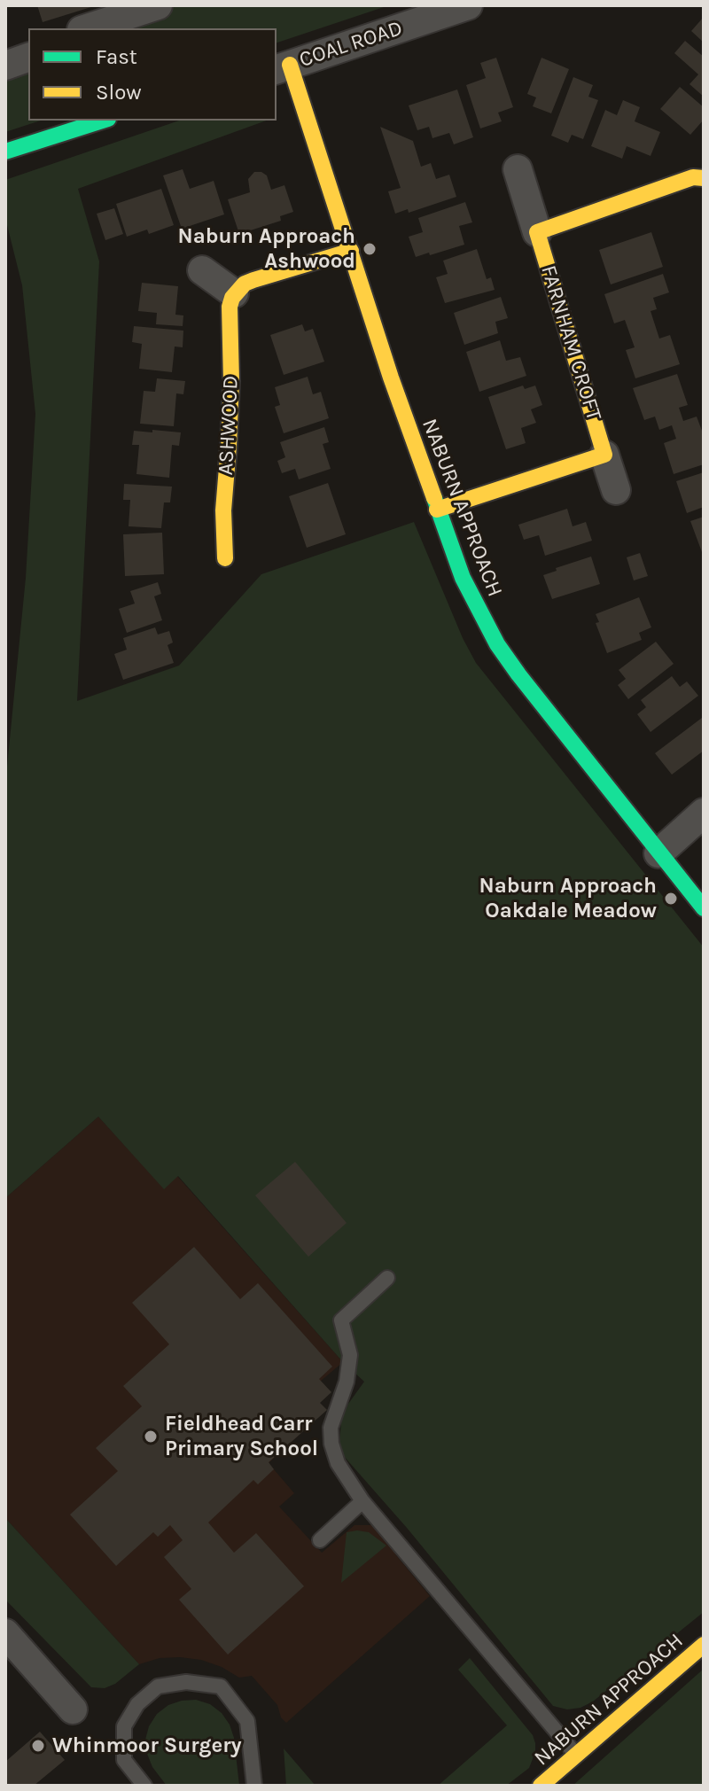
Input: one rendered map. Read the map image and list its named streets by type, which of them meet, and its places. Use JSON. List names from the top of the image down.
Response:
{
  "streets": {
    "street": [
      "COAL ROAD",
      "FARNHAM CROFT",
      "ASHWOOD",
      "NABURN APPROACH"
    ]
  },
  "crossings": [
    ["COAL ROAD", "NABURN APPROACH"]
  ],
  "places": [
    "Naburn Approach Ashwood",
    "Naburn Approach Oakdale Meadow",
    "Fieldhead Carr Primary School",
    "Whinmoor Surgery"
  ],
  "legend": ["Fast", "Slow"]
}
